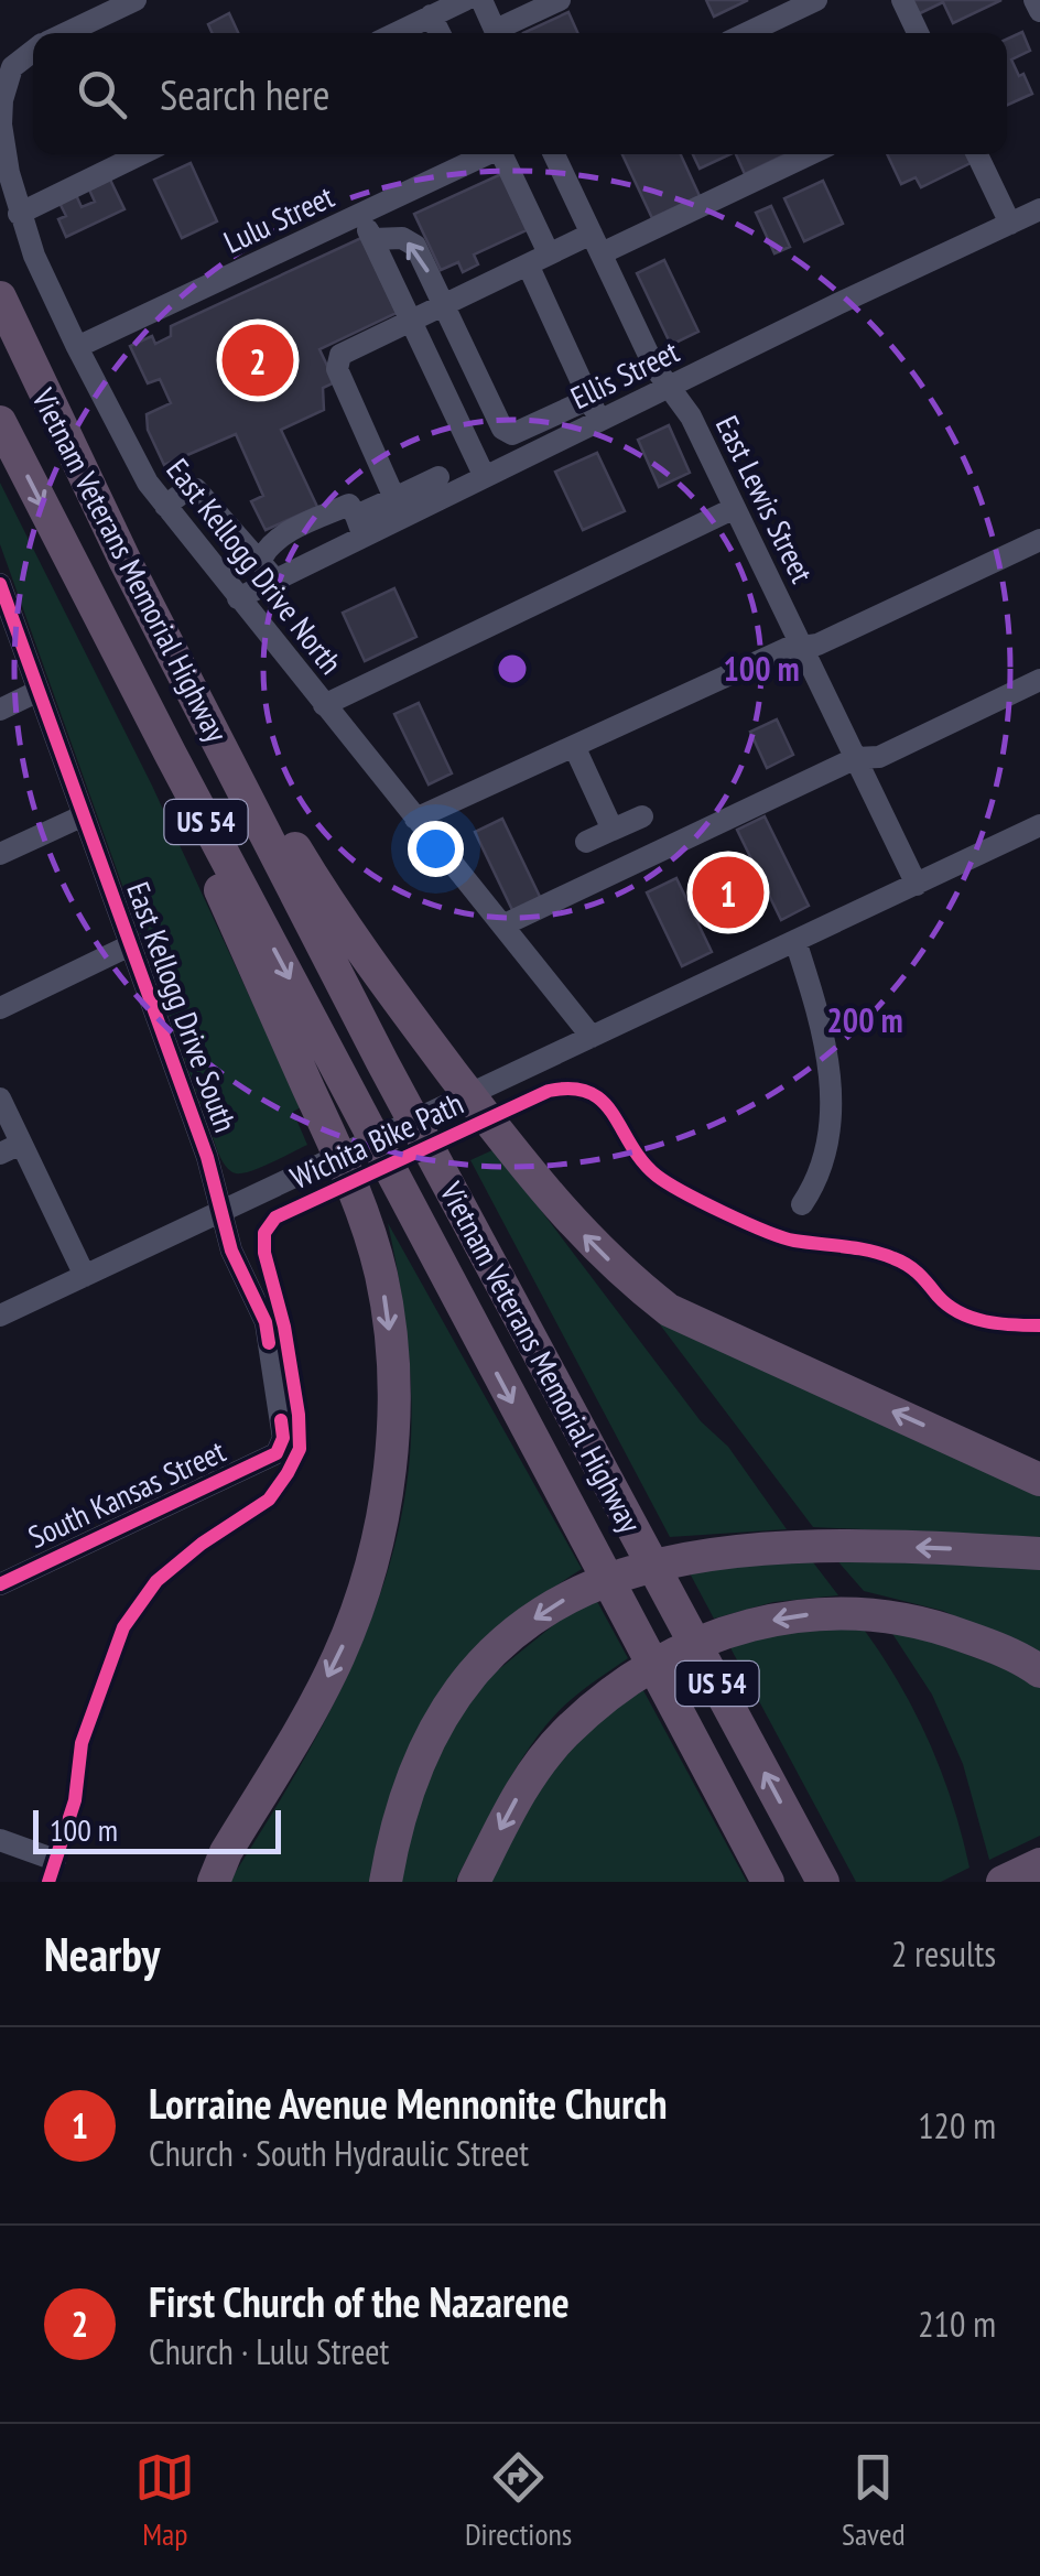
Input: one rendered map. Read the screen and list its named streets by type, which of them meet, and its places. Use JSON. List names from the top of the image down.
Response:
{
  "streets": {
    "highway": ["Vietnam Veterans Memorial Highway", "US 54"],
    "street": [
      "Lulu Street",
      "Ellis Street",
      "East Lewis Street",
      "East Kellogg Drive North",
      "East Kellogg Drive South",
      "South Kansas Street"
    ],
    "cycle path": ["Wichita Bike Path"]
  },
  "crossings": [
    ["Lulu Street", "East Kellogg Drive North"],
    ["Ellis Street", "East Lewis Street"],
    ["Ellis Street", "East Kellogg Drive North"],
    ["East Kellogg Drive South", "South Kansas Street"]
  ],
  "scale_bar": "100 m",
  "page": {
    "search": "Search here",
    "pins": ["2", "1"],
    "scale": "100 m",
    "heading": ["Nearby", "2 results"],
    "list": [
      {
        "mark": "1",
        "name": "Lorraine Avenue Mennonite Church",
        "note": "Church · South Hydraulic Street",
        "value": "120 m"
      },
      {
        "mark": "2",
        "name": "First Church of the Nazarene",
        "note": "Church · Lulu Street",
        "value": "210 m"
      }
    ],
    "nav": ["Map", "Directions", "Saved"]
  },
  "rings": ["100 m", "200 m"]
}
